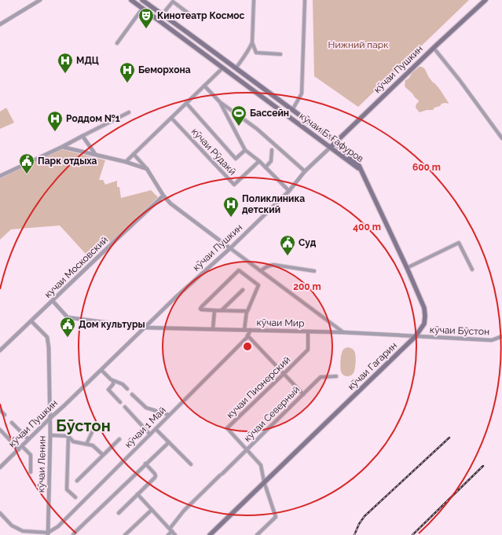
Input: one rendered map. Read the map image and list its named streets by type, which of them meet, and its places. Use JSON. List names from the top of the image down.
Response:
{
  "streets": {
    "main road": ["кӯчаи Пушкин", "кӯчаи Б. Ғафуров", "кӯчаи Гагарин"],
    "street": [
      "кӯчаи Рӯдакӣ",
      "кучаи Московский",
      "кӯчаи Мир",
      "кӯчаи Бӯстон",
      "кучаи Пионерский",
      "кӯчаи Северный",
      "кӯчаи 1 Май",
      "кӯчаи Ленин"
    ]
  },
  "crossings": [
    ["кӯчаи Пушкин", "кӯчаи Б. Ғафуров"],
    ["кӯчаи Пушкин", "кӯчаи Мир"],
    ["кӯчаи Пушкин", "кӯчаи Ленин"],
    ["кӯчаи Б. Ғафуров", "кӯчаи Гагарин"],
    ["кучаи Московский", "кӯчаи Мир"],
    ["кучаи Московский", "кӯчаи Ленин"],
    ["кӯчаи Мир", "кӯчаи Бӯстон"],
    ["кӯчаи Мир", "кӯчаи Гагарин"],
    ["кӯчаи Мир", "кучаи Пионерский"],
    ["кӯчаи Мир", "кӯчаи 1 Май"],
    ["кӯчаи Бӯстон", "кӯчаи Гагарин"],
    ["кӯчаи Гагарин", "кучаи Пионерский"],
    ["кучаи Пионерский", "кӯчаи Северный"],
    ["кӯчаи 1 Май", "кӯчаи Ленин"]
  ],
  "districts": ["Бӯстон"],
  "parks": ["Нижний парк"],
  "places": {
    "theatre": ["Кинотеатр Космос"],
    "hospital": [
      "МДЦ",
      "Беморхона",
      "Роддом №1",
      "Поликлиника детский"
    ],
    "sports": ["Бассейн"],
    "public building": ["Парк отдыха", "Суд", "Дом культуры"]
  },
  "rings": ["600 m", "400 m", "200 m"]
}
